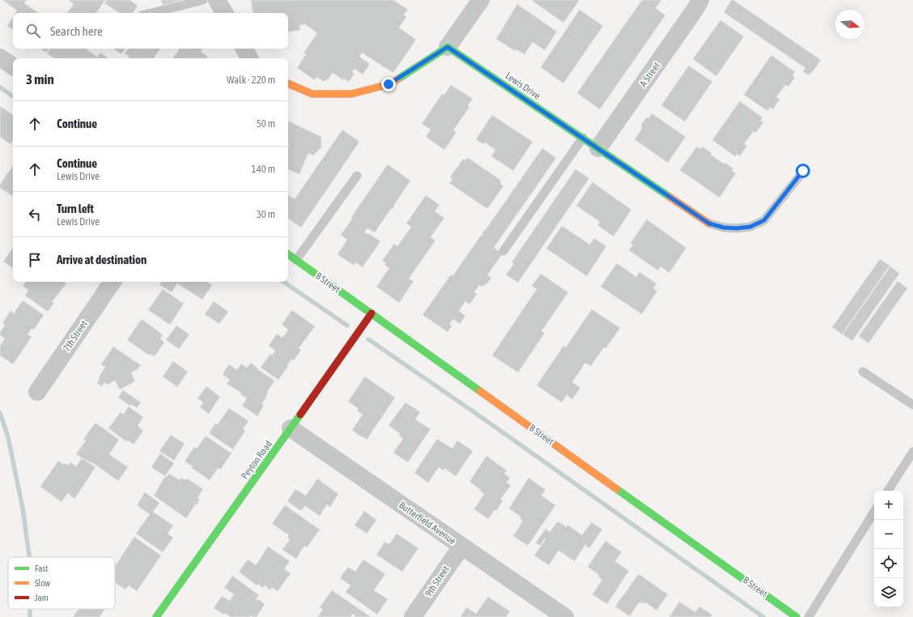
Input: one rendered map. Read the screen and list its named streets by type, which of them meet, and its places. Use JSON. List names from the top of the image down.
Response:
{
  "streets": {
    "street": [
      "A Street",
      "Lewis Drive",
      "B Street",
      "7th Street",
      "Peyton Road",
      "Butterfield Avenue",
      "9th Street"
    ]
  },
  "crossings": [
    ["A Street", "Lewis Drive"],
    ["B Street", "Peyton Road"],
    ["Peyton Road", "Butterfield Avenue"],
    ["Butterfield Avenue", "9th Street"]
  ],
  "legend": ["Fast", "Slow", "Jam"],
  "north": "right",
  "page": {
    "search": "Search here",
    "heading": ["3 min", "Walk · 220 m"],
    "list": [
      ["Continue", "50 m"],
      ["Continue", "Lewis Drive", "140 m"],
      ["Turn left", "Lewis Drive", "30 m"],
      "Arrive at destination"
    ],
    "map_buttons": ["+", "−"]
  }
}
